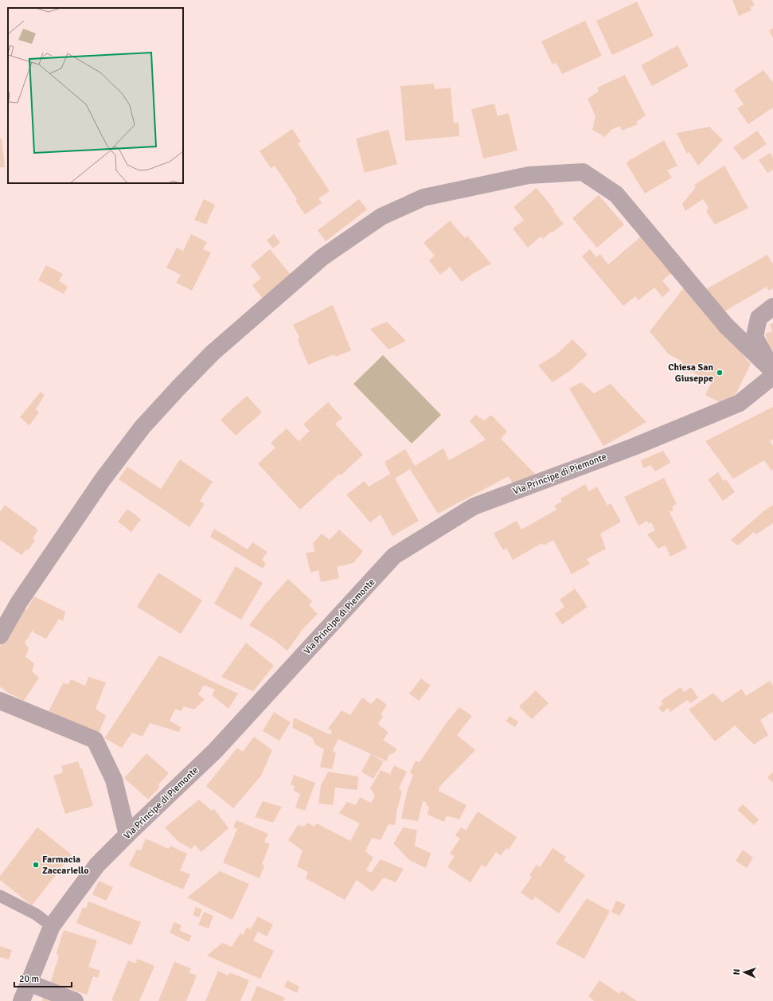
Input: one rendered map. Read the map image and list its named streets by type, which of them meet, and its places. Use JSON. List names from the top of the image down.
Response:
{
  "streets": {
    "street": ["Via Principe di Piemonte"]
  },
  "places": ["Chiesa San Giuseppe", "Farmacia Zaccariello"],
  "scale_bar": "20 m",
  "north": "left"
}
